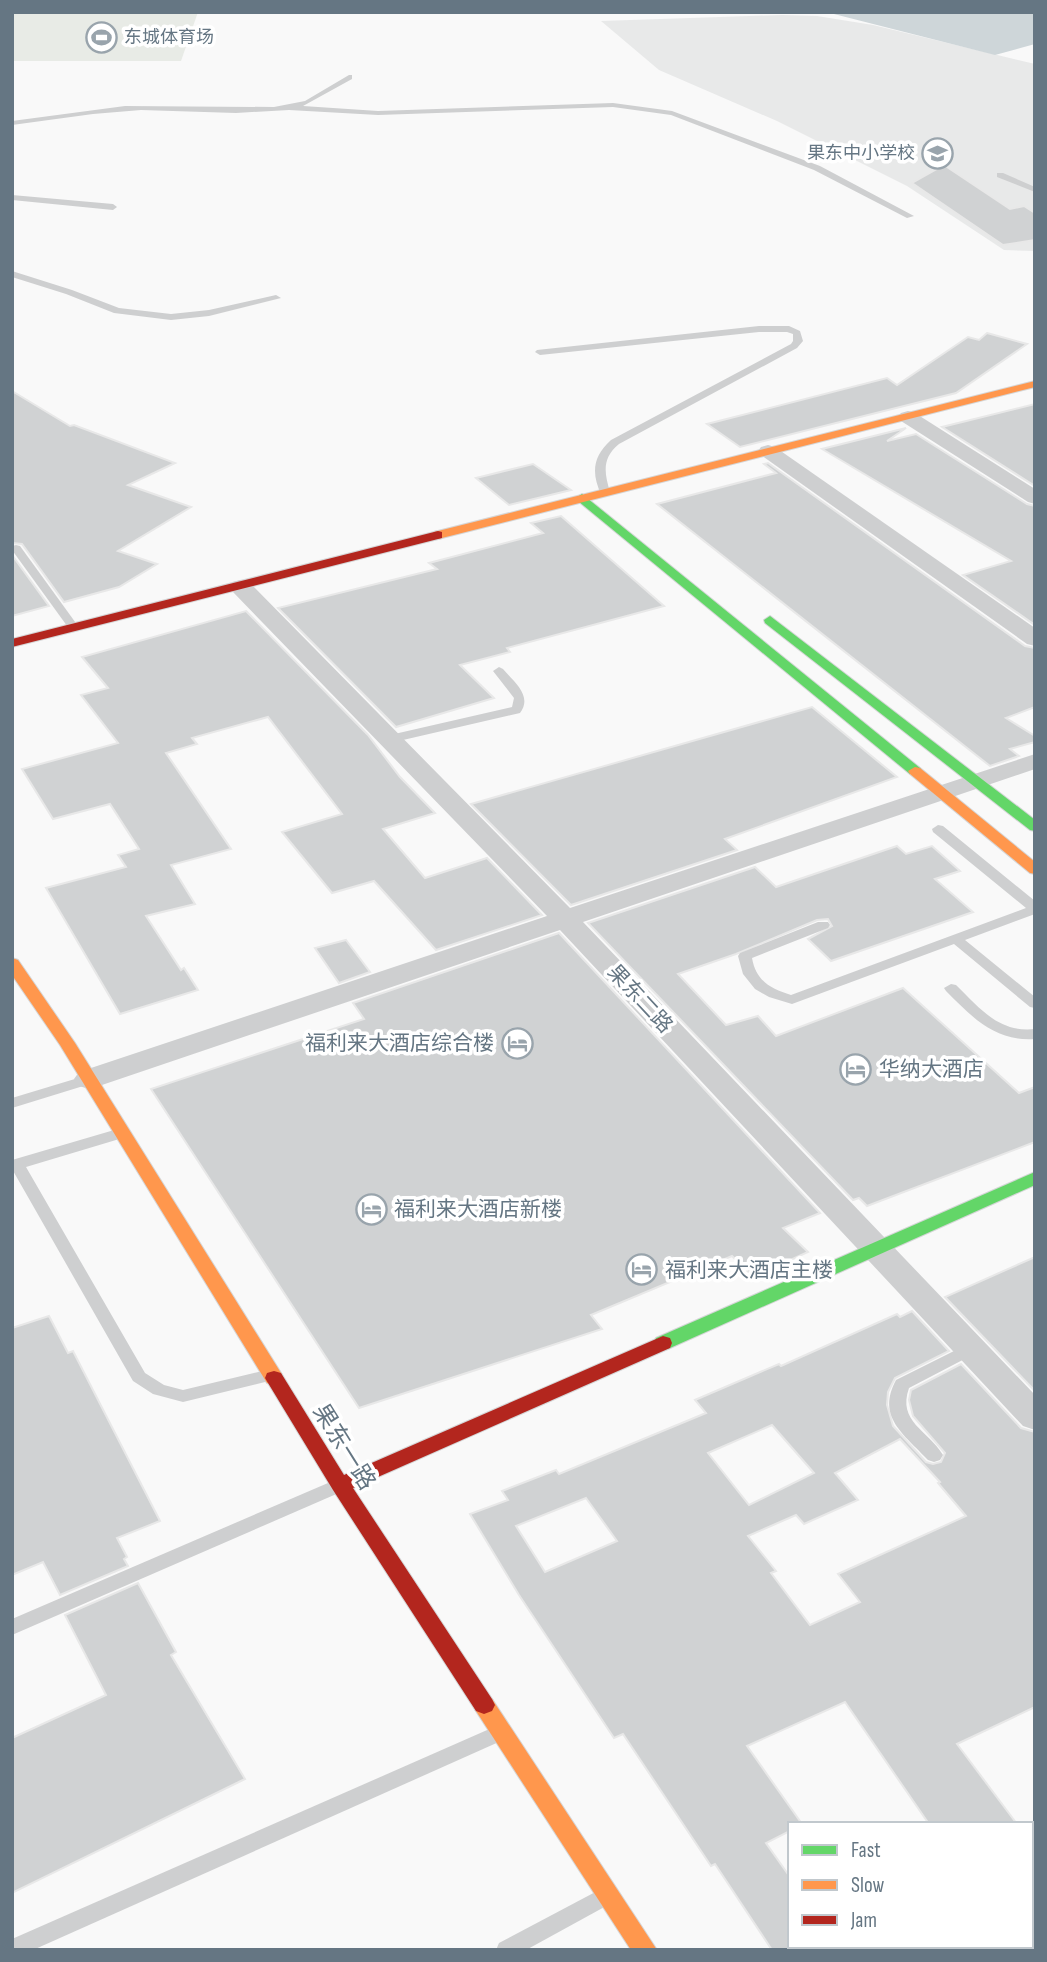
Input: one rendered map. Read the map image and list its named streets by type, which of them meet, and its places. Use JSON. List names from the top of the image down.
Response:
{
  "streets": {
    "street": ["果东二路", "果东一路"]
  },
  "places": {
    "sports": ["东城体育场"],
    "school or university": ["果东中小学校"],
    "hotel": [
      "福利来大酒店综合楼",
      "华纳大酒店",
      "福利来大酒店新楼",
      "福利来大酒店主楼"
    ]
  },
  "legend": ["Fast", "Slow", "Jam"]
}
